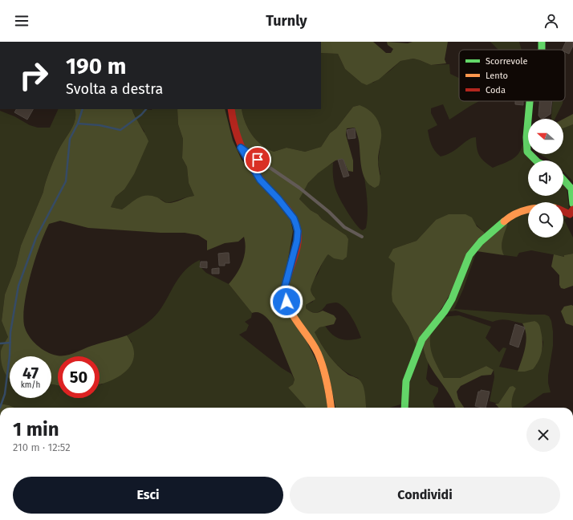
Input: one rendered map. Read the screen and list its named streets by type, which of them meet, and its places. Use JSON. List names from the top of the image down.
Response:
{
  "legend": ["Scorrevole", "Lento", "Coda"],
  "north": "left",
  "page": {
    "header": "Turnly",
    "turn": ["190 m", "Svolta a destra"],
    "speed": "47 km/h",
    "limit": "50",
    "heading": ["1 min", "210 m · 12:52"],
    "buttons": ["Esci", "Condividi"]
  }
}
